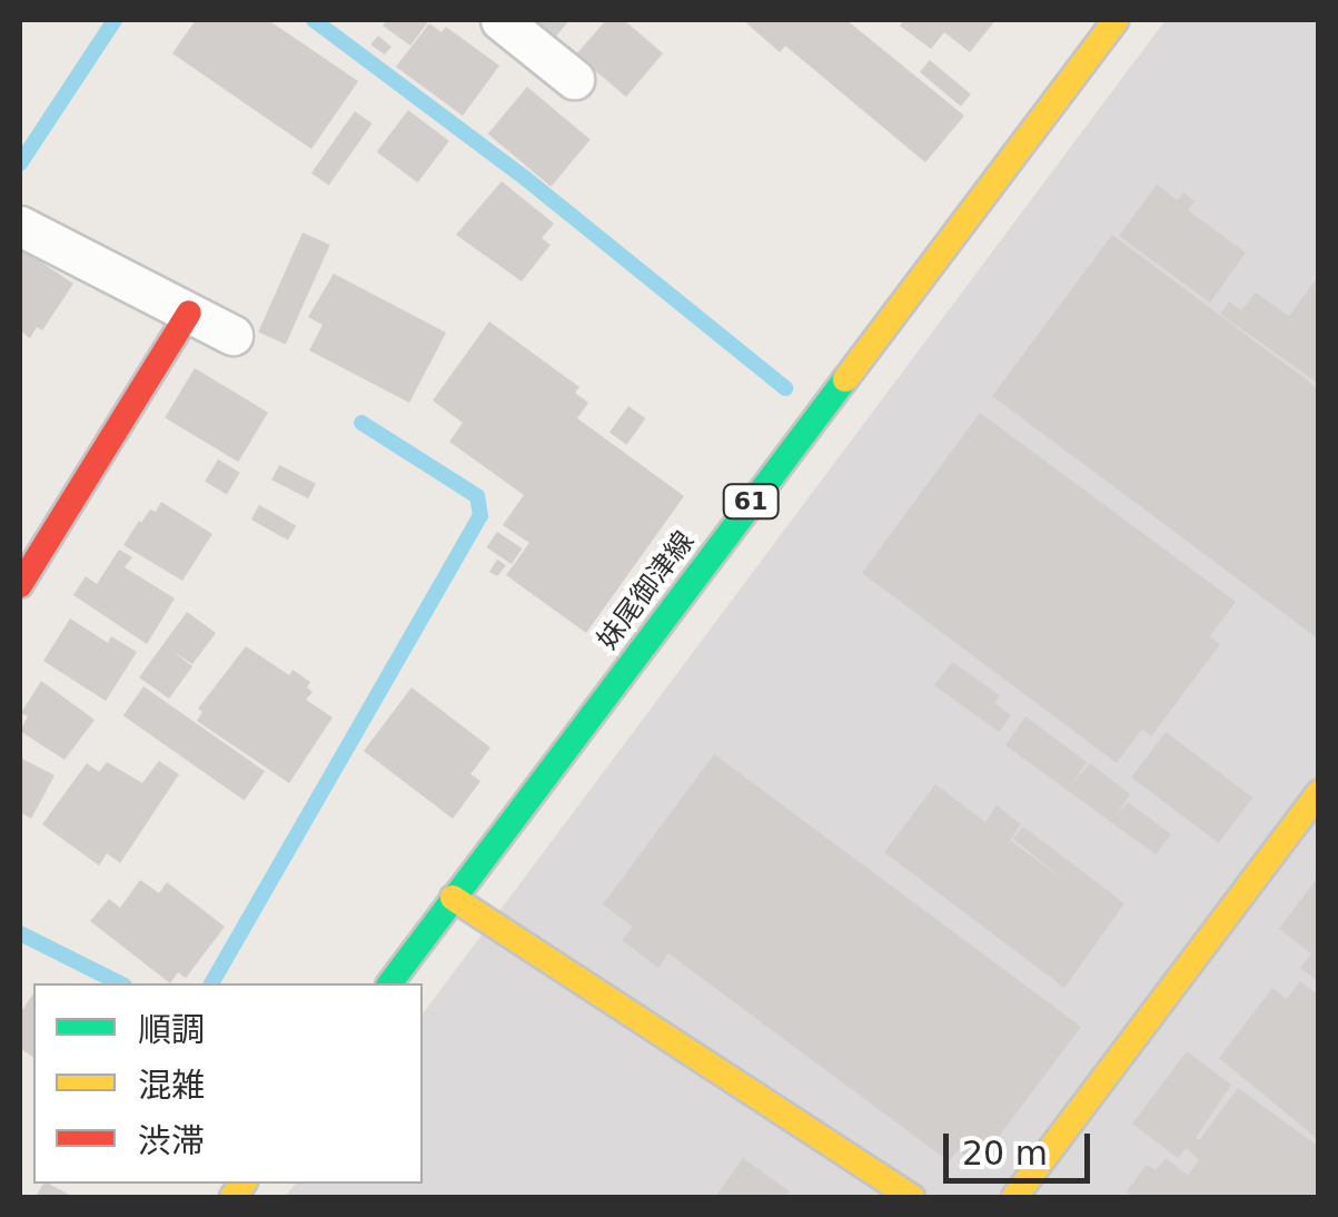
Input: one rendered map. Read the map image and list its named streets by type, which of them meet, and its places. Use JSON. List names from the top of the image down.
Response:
{
  "streets": {
    "street": ["61", "妹尾御津線"]
  },
  "legend": ["順調", "混雑", "渋滞"],
  "scale_bar": "20 m"
}
